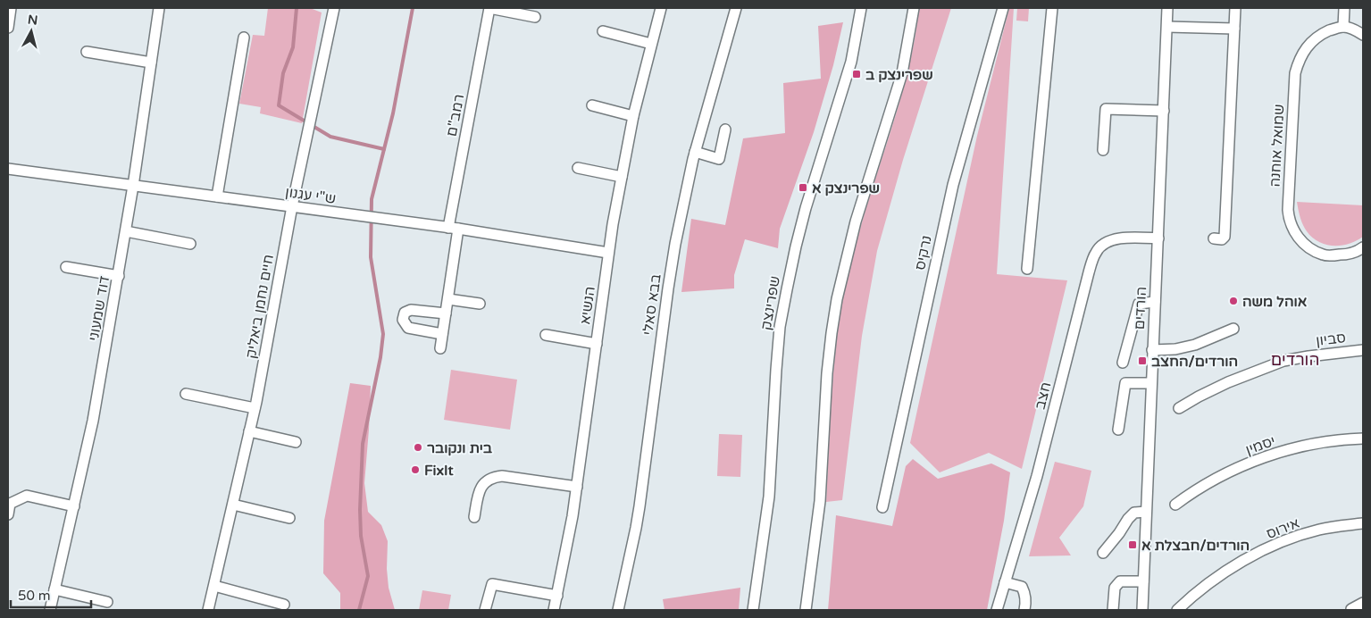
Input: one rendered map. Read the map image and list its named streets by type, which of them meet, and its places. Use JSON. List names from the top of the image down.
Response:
{
  "streets": {
    "street": [
      "רמב\"ם",
      "שמואל אוחנה",
      "ש\"י עגנון",
      "נרקיס",
      "שפרינצק",
      "בבא סאלי",
      "הנשיא",
      "חיים נחמן ביאליק",
      "דוד שמעוני",
      "הורדים",
      "סביון",
      "חצב",
      "יסמין",
      "אירוס"
    ]
  },
  "crossings": [
    ["רמב\"ם", "ש\"י עגנון"],
    ["ש\"י עגנון", "הנשיא"],
    ["ש\"י עגנון", "חיים נחמן ביאליק"],
    ["ש\"י עגנון", "דוד שמעוני"],
    ["הורדים", "חצב"]
  ],
  "districts": ["הורדים"],
  "places": {
    "transit": [
      "שפרינצק ב",
      "שפרינצק א",
      "הורדים/החצב",
      "הורדים/חבצלת א"
    ],
    "other": ["אוהל משה", "בית ונקובר", "FixIt"]
  },
  "scale_bar": "50 m",
  "north": "top"
}
